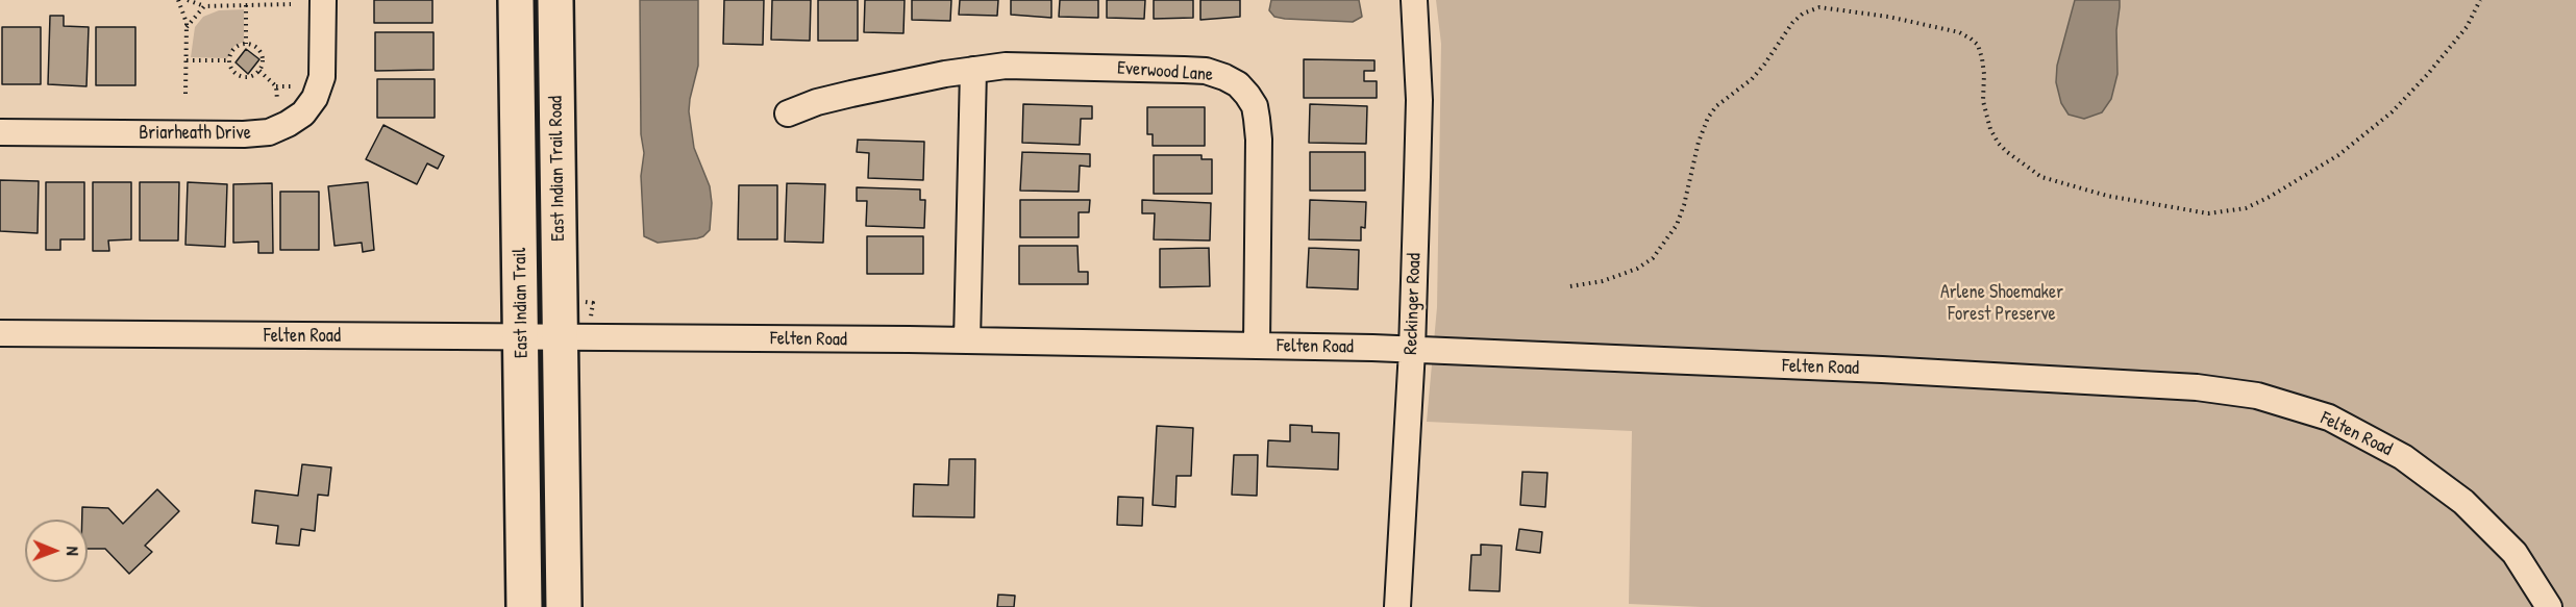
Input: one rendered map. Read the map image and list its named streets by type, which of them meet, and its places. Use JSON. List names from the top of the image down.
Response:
{
  "streets": {
    "main road": ["East Indian Trail Road", "East Indian Trail"],
    "street": [
      "Everwood Lane",
      "Briarheath Drive",
      "Reckinger Road",
      "Felten Road"
    ]
  },
  "crossings": [
    ["Everwood Lane", "Felten Road"],
    ["East Indian Trail Road", "East Indian Trail"],
    ["East Indian Trail Road", "Felten Road"],
    ["East Indian Trail", "Felten Road"],
    ["Reckinger Road", "Felten Road"]
  ],
  "parks": ["Arlene Shoemaker Forest Preserve"],
  "north": "right"
}
